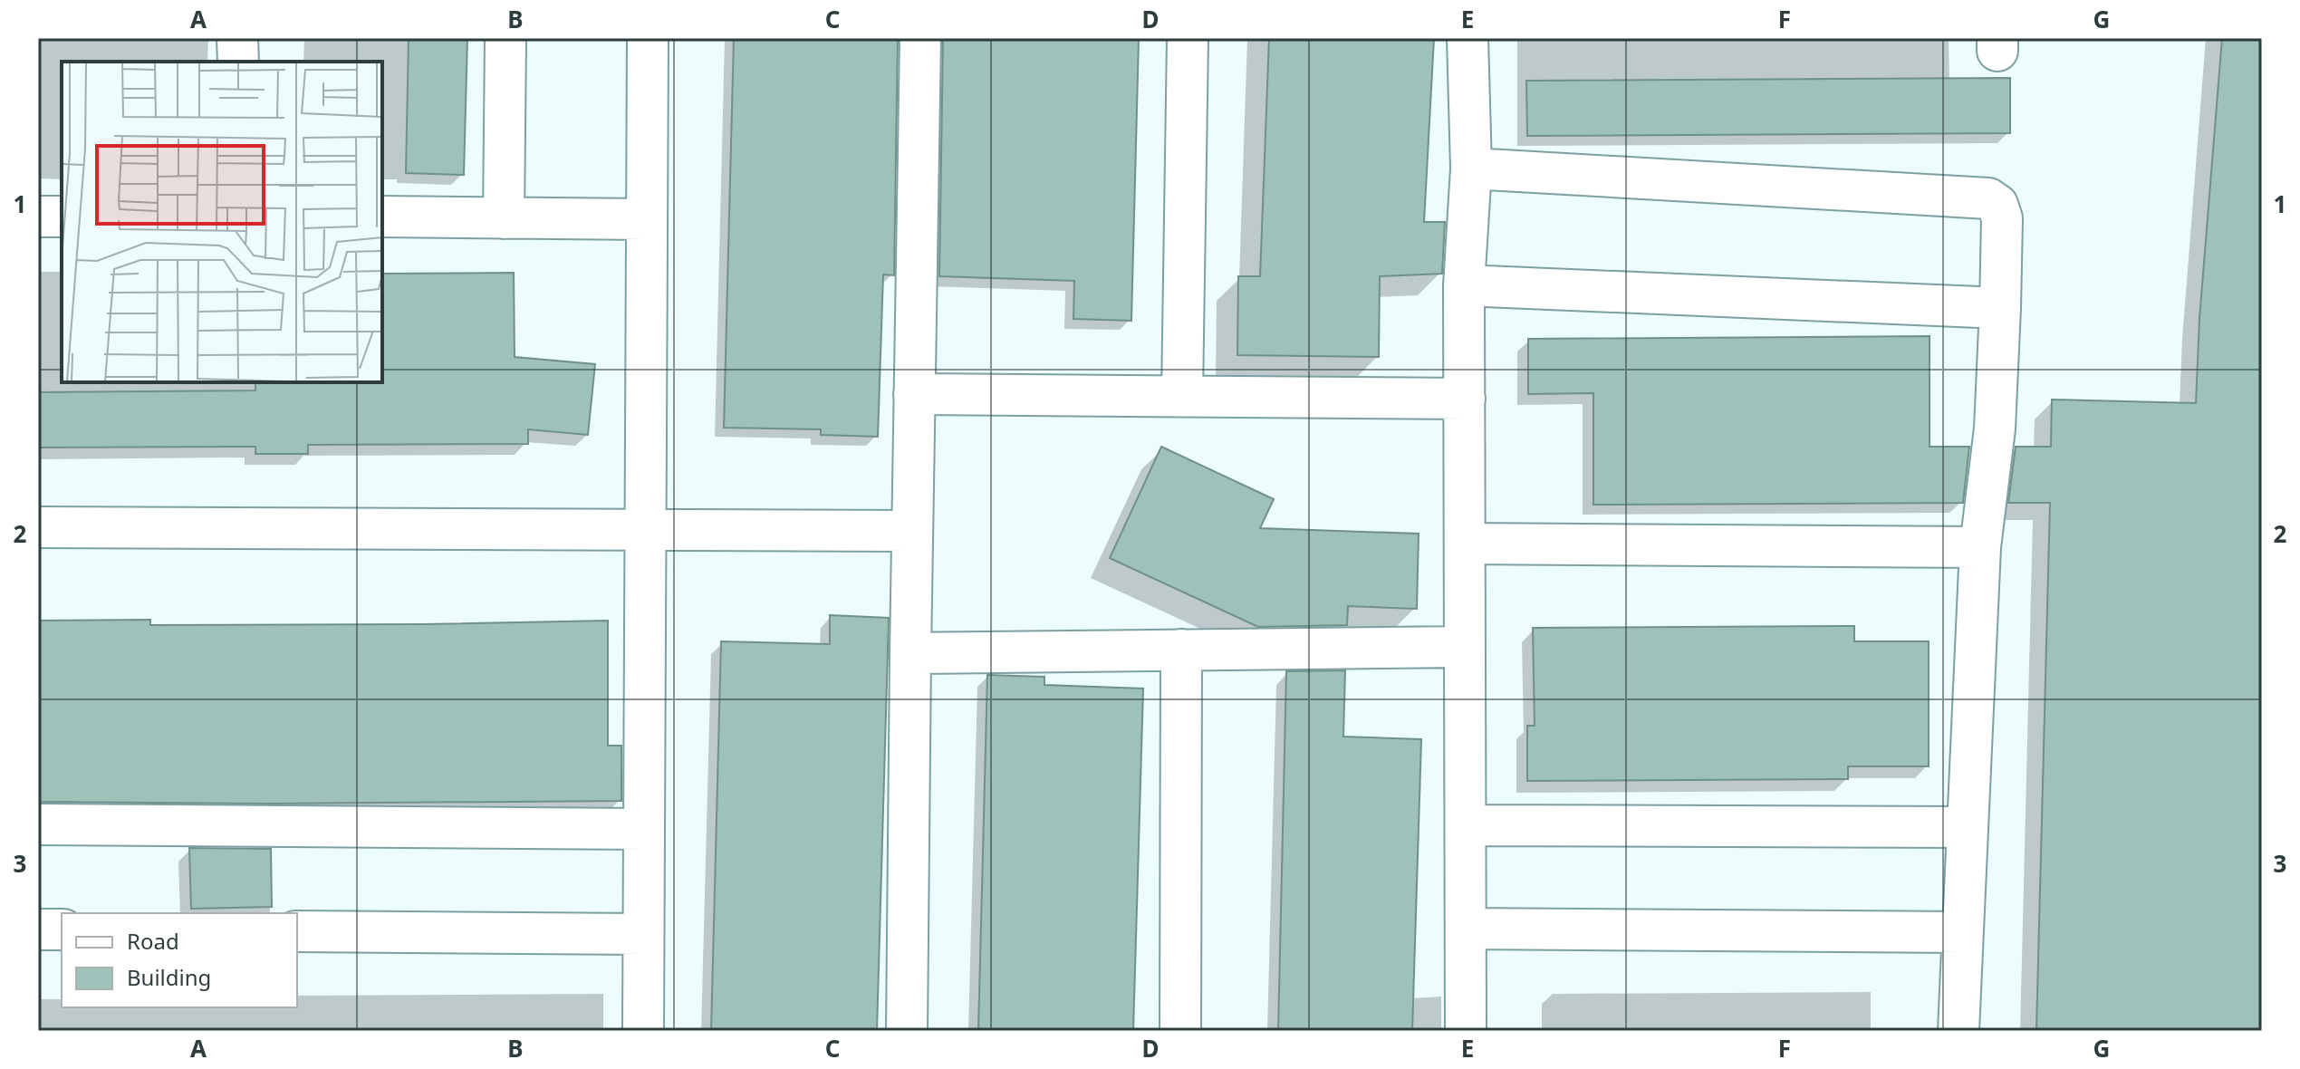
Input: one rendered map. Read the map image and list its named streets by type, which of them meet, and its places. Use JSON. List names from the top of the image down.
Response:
{
  "legend": ["Road", "Building"],
  "grid": {
    "columns": [
      "A",
      "B",
      "C",
      "D",
      "E",
      "F",
      "G"
    ],
    "rows": ["1", "2", "3"]
  }
}
